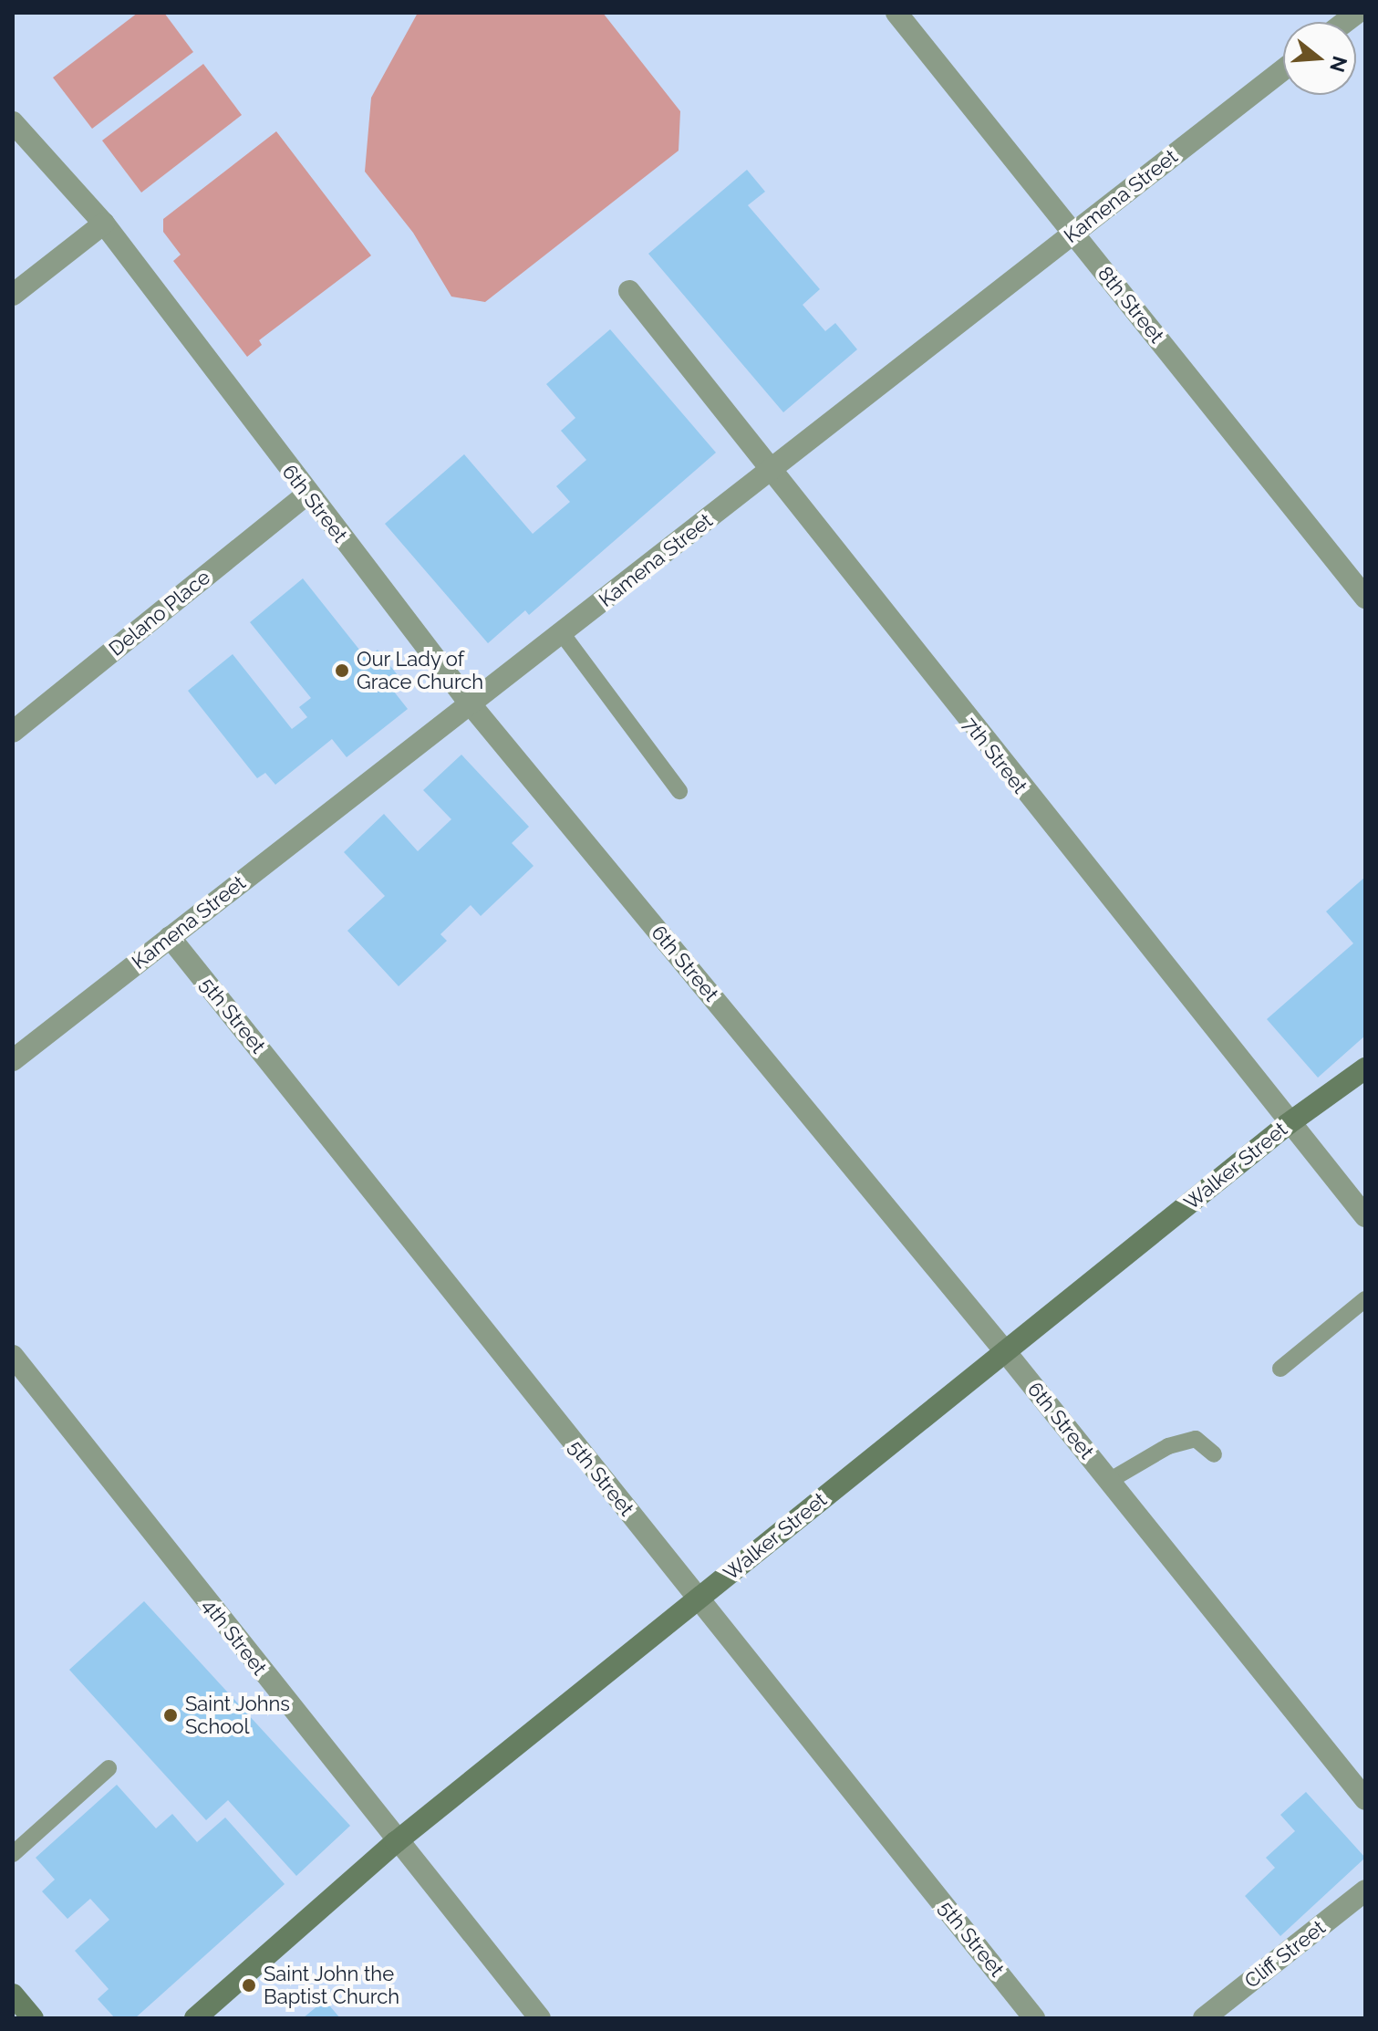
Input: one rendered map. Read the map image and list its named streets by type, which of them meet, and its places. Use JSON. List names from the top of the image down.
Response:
{
  "streets": {
    "street": [
      "Kamena Street",
      "8th Street",
      "6th Street",
      "Delano Place",
      "7th Street",
      "5th Street",
      "Walker Street",
      "4th Street",
      "Cliff Street"
    ]
  },
  "crossings": [
    ["Kamena Street", "8th Street"],
    ["Kamena Street", "6th Street"],
    ["Kamena Street", "7th Street"],
    ["Kamena Street", "5th Street"],
    ["6th Street", "Delano Place"],
    ["6th Street", "Walker Street"],
    ["7th Street", "Walker Street"],
    ["5th Street", "Walker Street"],
    ["Walker Street", "4th Street"]
  ],
  "places": ["Our Lady of Grace Church", "Saint Johns School", "Saint John the Baptist Church"],
  "north": "right"
}
